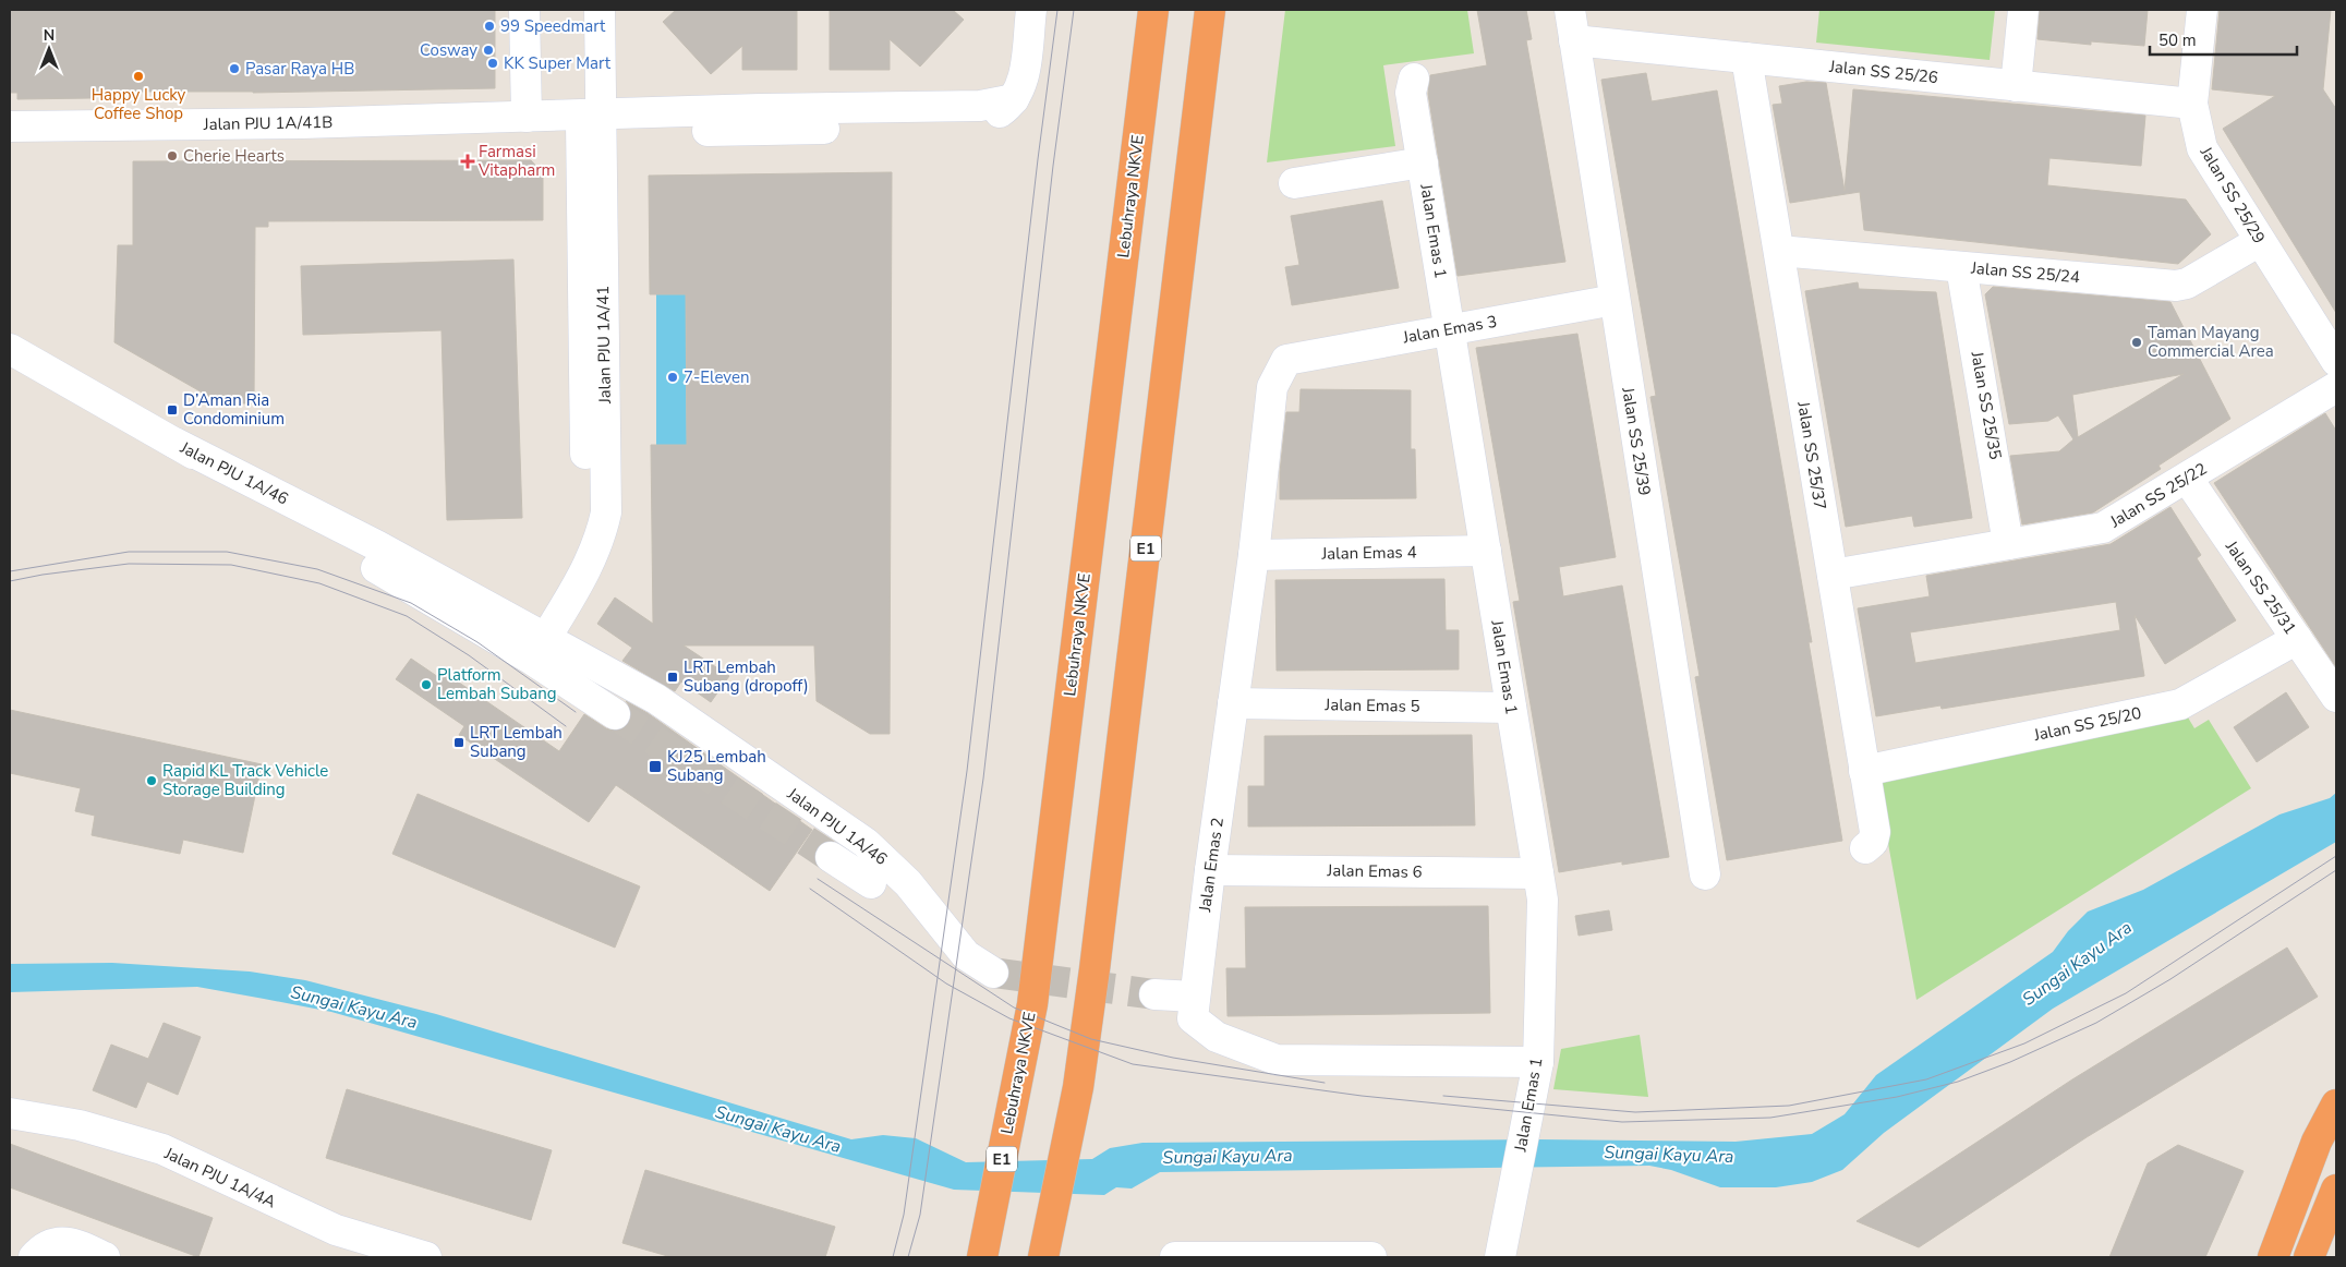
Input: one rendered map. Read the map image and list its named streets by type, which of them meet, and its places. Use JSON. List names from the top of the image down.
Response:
{
  "streets": {
    "highway": ["Lebuhraya NKVE", "E1"],
    "street": [
      "Jalan SS 25/26",
      "Jalan PJU 1A/41B",
      "Jalan SS 25/29",
      "Jalan Emas 1",
      "Jalan SS 25/24",
      "Jalan Emas 3",
      "Jalan PJU 1A/41",
      "Jalan SS 25/35",
      "Jalan SS 25/39",
      "Jalan SS 25/37",
      "Jalan PJU 1A/46",
      "Jalan SS 25/22",
      "Jalan Emas 4",
      "Jalan SS 25/31",
      "Jalan Emas 5",
      "Jalan SS 25/20",
      "Jalan Emas 2",
      "Jalan Emas 6",
      "Jalan PJU 1A/4A"
    ]
  },
  "crossings": [
    ["Jalan SS 25/26", "Jalan SS 25/29"],
    ["Jalan SS 25/26", "Jalan SS 25/39"],
    ["Jalan SS 25/26", "Jalan SS 25/37"],
    ["Jalan PJU 1A/41B", "Jalan PJU 1A/41"],
    ["Jalan SS 25/29", "Jalan SS 25/24"],
    ["Jalan Emas 1", "Jalan Emas 3"],
    ["Jalan Emas 1", "Jalan Emas 4"],
    ["Jalan Emas 1", "Jalan Emas 5"],
    ["Jalan Emas 1", "Jalan Emas 2"],
    ["Jalan Emas 1", "Jalan Emas 6"],
    ["Jalan SS 25/24", "Jalan SS 25/35"],
    ["Jalan SS 25/24", "Jalan SS 25/37"],
    ["Jalan Emas 3", "Jalan SS 25/39"],
    ["Jalan Emas 3", "Jalan Emas 2"],
    ["Jalan PJU 1A/41", "Jalan PJU 1A/46"],
    ["Jalan SS 25/35", "Jalan SS 25/22"],
    ["Jalan SS 25/37", "Jalan SS 25/22"],
    ["Jalan SS 25/37", "Jalan SS 25/20"],
    ["Jalan SS 25/22", "Jalan SS 25/31"],
    ["Jalan Emas 4", "Jalan Emas 2"],
    ["Jalan SS 25/31", "Jalan SS 25/20"],
    ["Jalan Emas 5", "Jalan Emas 2"],
    ["Jalan Emas 2", "Jalan Emas 6"]
  ],
  "water": ["Sungai Kayu Ara"],
  "places": {
    "other": [
      "99 Speedmart",
      "Cosway",
      "KK Super Mart",
      "Pasar Raya HB",
      "Happy Lucky Coffee Shop",
      "Cherie Hearts",
      "Taman Mayang Commercial Area",
      "7-Eleven",
      "Platform Lembah Subang",
      "Rapid KL Track Vehicle Storage Building"
    ],
    "health": ["Farmasi Vitapharm"],
    "transit": [
      "D’Aman Ria Condominium",
      "LRT Lembah Subang (dropoff)",
      "LRT Lembah Subang",
      "KJ25 Lembah Subang"
    ]
  },
  "scale_bar": "50 m",
  "north": "top"
}
